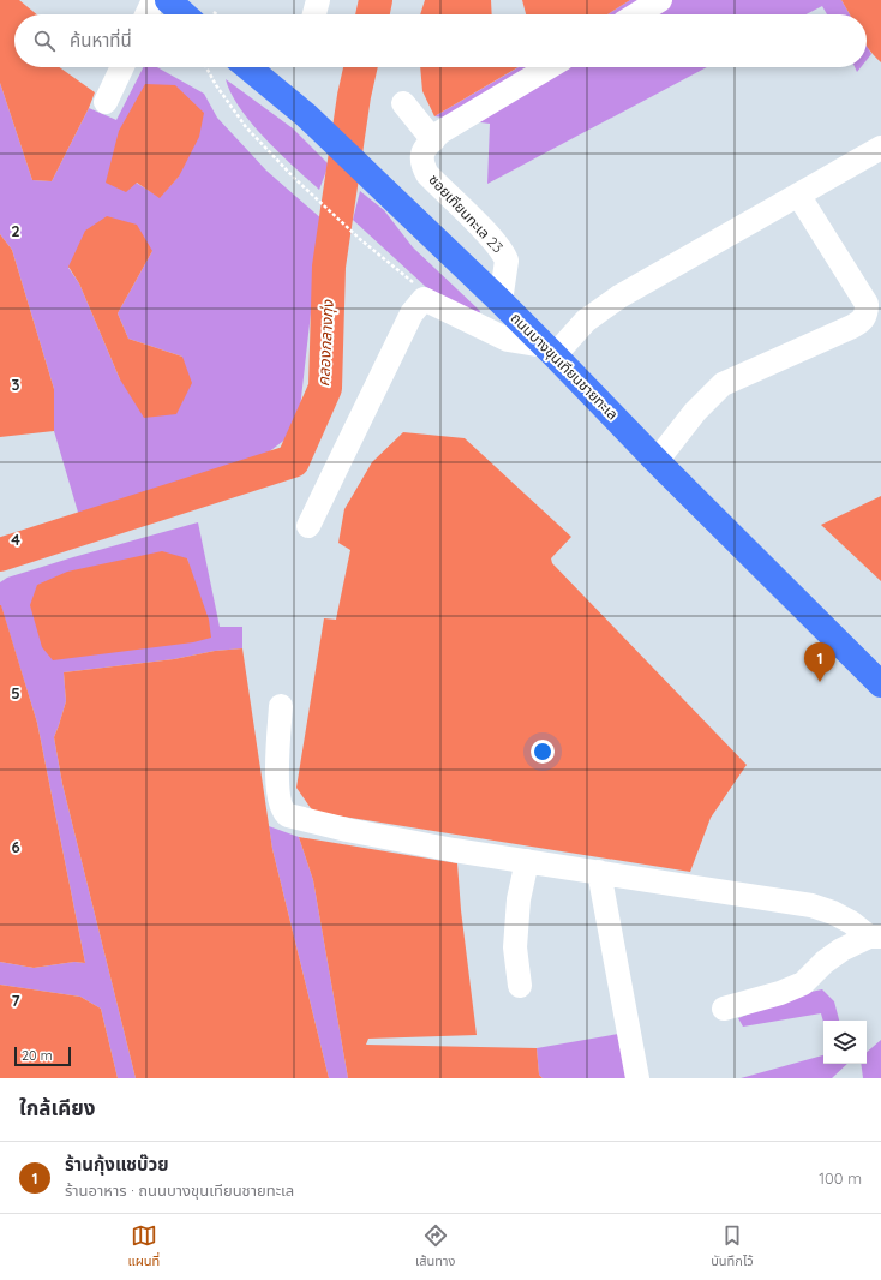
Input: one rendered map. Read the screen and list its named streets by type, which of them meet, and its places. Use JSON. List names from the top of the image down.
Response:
{
  "streets": {
    "main road": ["ถนนบางขุนเทียนชายทะเล"],
    "street": ["ซอยเทียนทะเล 23"]
  },
  "crossings": [
    ["ซอยเทียนทะเล 23", "ถนนบางขุนเทียนชายทะเล"]
  ],
  "water": ["คลองกลางทุ่ง"],
  "scale_bar": "20 m",
  "page": {
    "search": "ค้นหาที่นี่",
    "pins": "1",
    "scale": "20 m",
    "heading": "ใกล้เคียง",
    "list": [
      {
        "mark": "1",
        "name": "ร้านกุ้งแชบ๊วย",
        "note": "ร้านอาหาร · ถนนบางขุนเทียนชายทะเล",
        "value": "100 m"
      }
    ],
    "nav": ["แผนที่", "เส้นทาง", "บันทึกไว้"]
  },
  "grid": {
    "rows": [
      "2",
      "3",
      "4",
      "5",
      "6",
      "7"
    ]
  }
}
